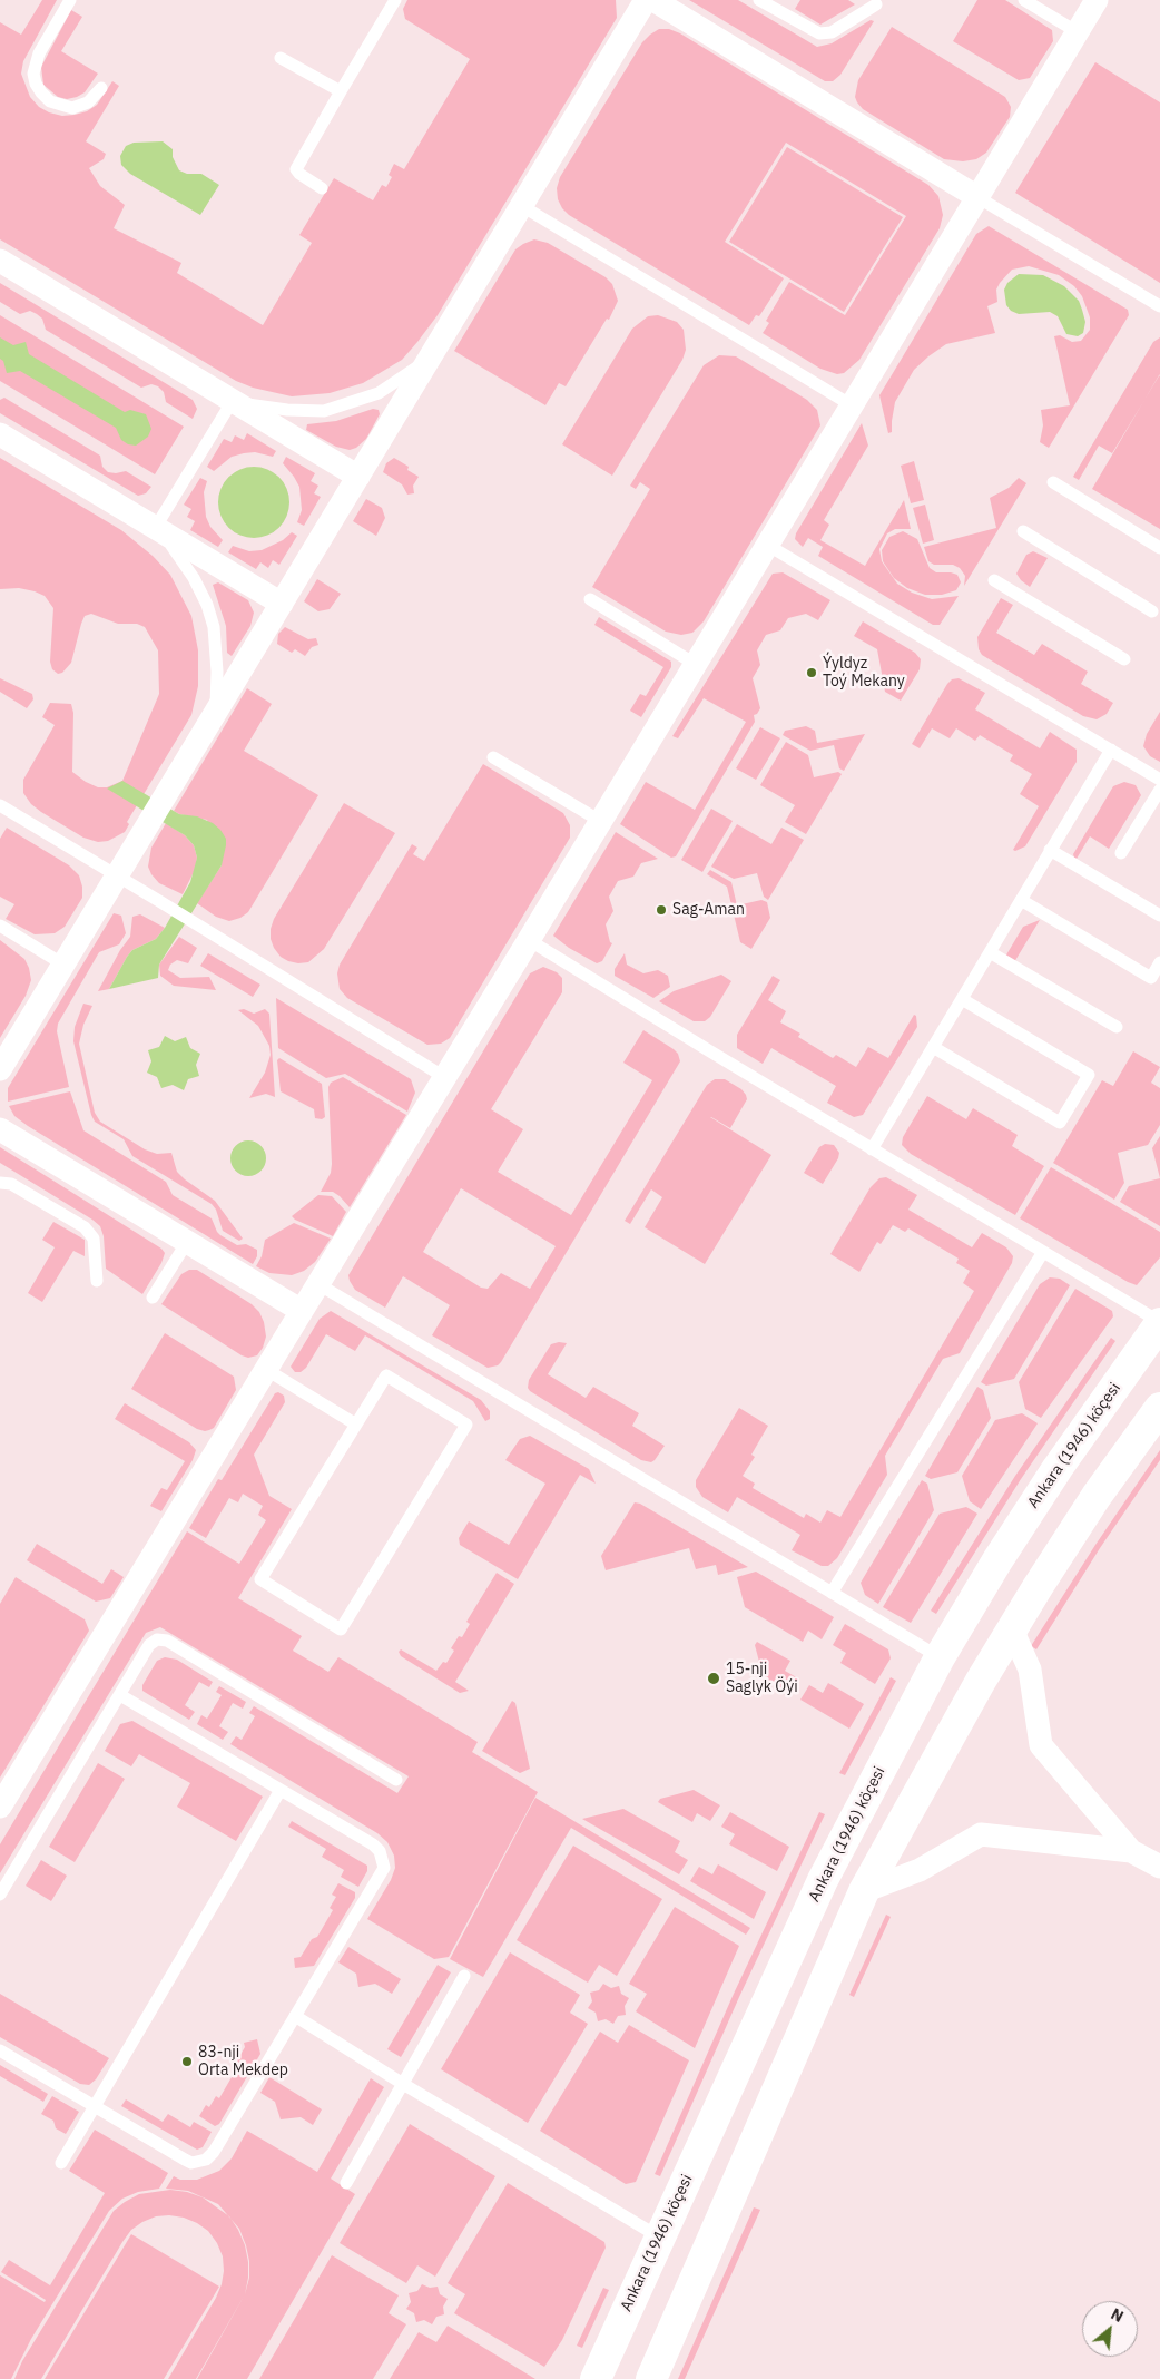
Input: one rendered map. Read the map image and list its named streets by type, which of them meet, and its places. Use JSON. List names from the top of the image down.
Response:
{
  "streets": {
    "main road": ["Ankara (1946) köçesi"]
  },
  "places": [
    "Ýyldyz Toý Mekany",
    "Sag-Aman",
    "15-nji Saglyk Öýi",
    "83-nji Orta Mekdep"
  ],
  "north": "top right"
}
